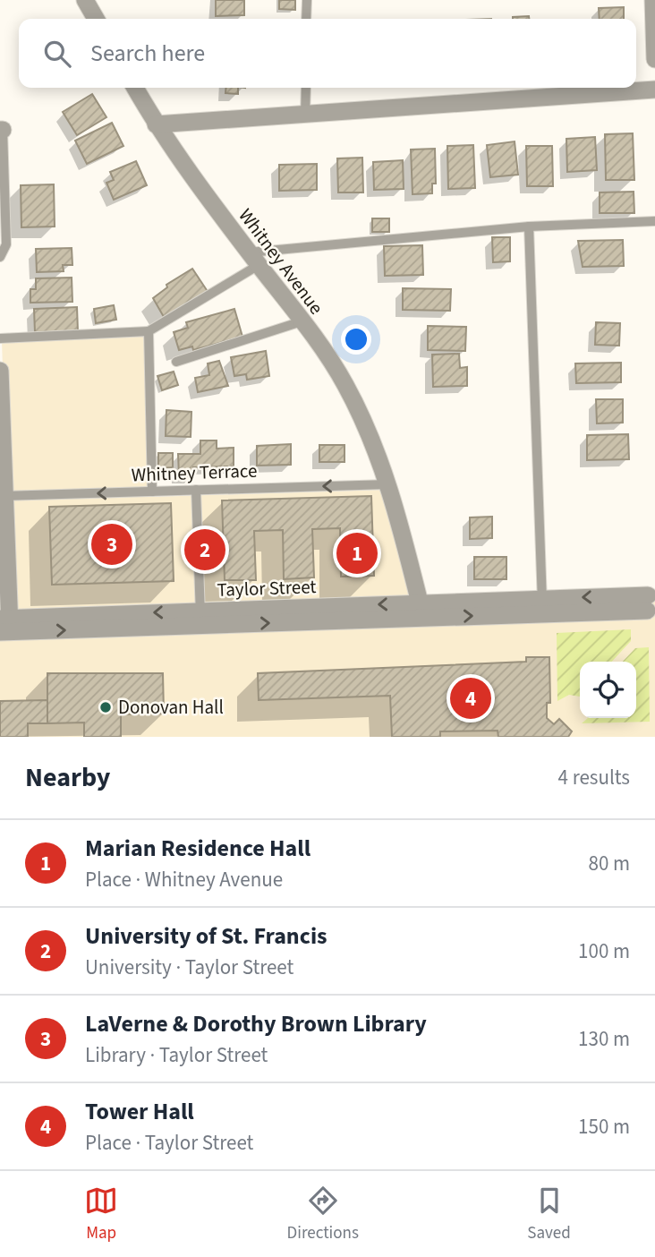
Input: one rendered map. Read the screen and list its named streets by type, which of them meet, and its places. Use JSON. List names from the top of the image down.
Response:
{
  "streets": {
    "street": ["Whitney Avenue", "Taylor Street"],
    "lane": ["Whitney Terrace"]
  },
  "crossings": [
    ["Whitney Avenue", "Whitney Terrace"],
    ["Whitney Avenue", "Taylor Street"]
  ],
  "one_way": ["Whitney Terrace"],
  "places": ["Donovan Hall"],
  "page": {
    "search": "Search here",
    "pins": [
      "3",
      "2",
      "1",
      "4"
    ],
    "heading": ["Nearby", "4 results"],
    "list": [
      {
        "mark": "1",
        "name": "Marian Residence Hall",
        "note": "Place · Whitney Avenue",
        "value": "80 m"
      },
      {
        "mark": "2",
        "name": "University of St. Francis",
        "note": "University · Taylor Street",
        "value": "100 m"
      },
      {
        "mark": "3",
        "name": "LaVerne & Dorothy Brown Library",
        "note": "Library · Taylor Street",
        "value": "130 m"
      },
      {
        "mark": "4",
        "name": "Tower Hall",
        "note": "Place · Taylor Street",
        "value": "150 m"
      }
    ],
    "nav": ["Map", "Directions", "Saved"]
  }
}
